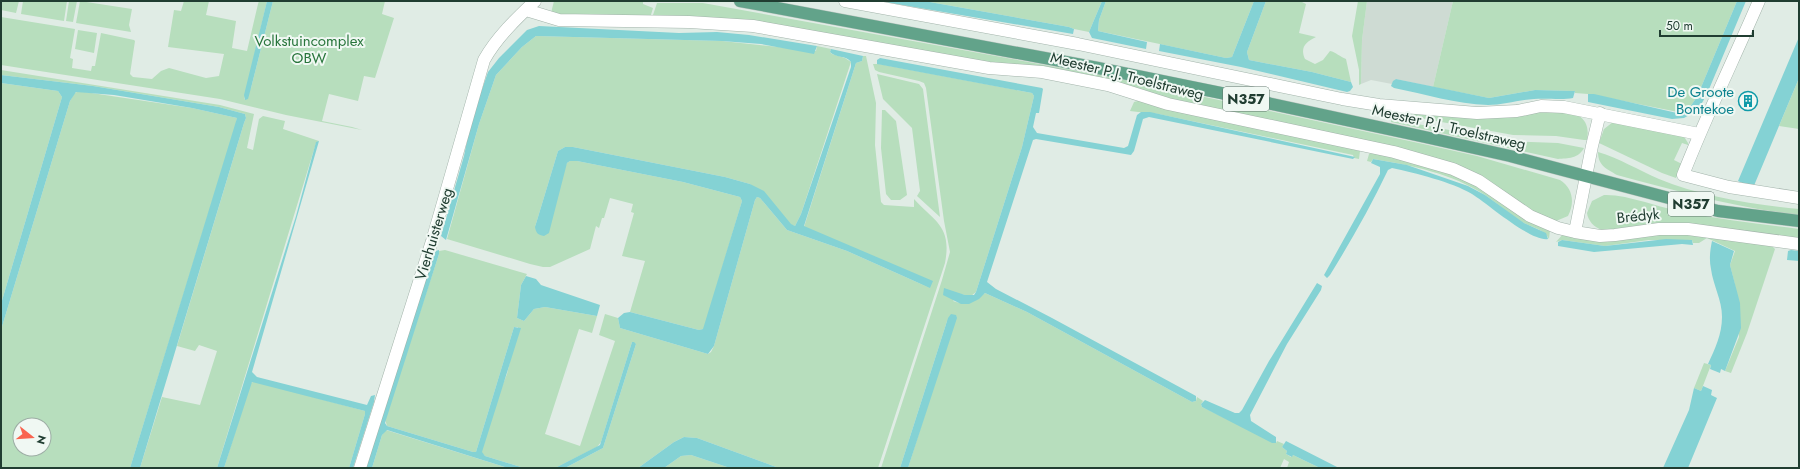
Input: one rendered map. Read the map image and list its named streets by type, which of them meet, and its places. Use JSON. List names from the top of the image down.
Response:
{
  "streets": {
    "main road": ["Meester P.J. Troelstraweg", "N357", "Brédyk"],
    "street": ["Vierhuisterweg"]
  },
  "crossings": [
    ["Meester P.J. Troelstraweg", "Brédyk"],
    ["Meester P.J. Troelstraweg", "Vierhuisterweg"]
  ],
  "parks": ["Volkstuincomplex OBW"],
  "places": {
    "building": ["De Groote Bontekoe"]
  },
  "scale_bar": "50 m",
  "north": "right"
}
